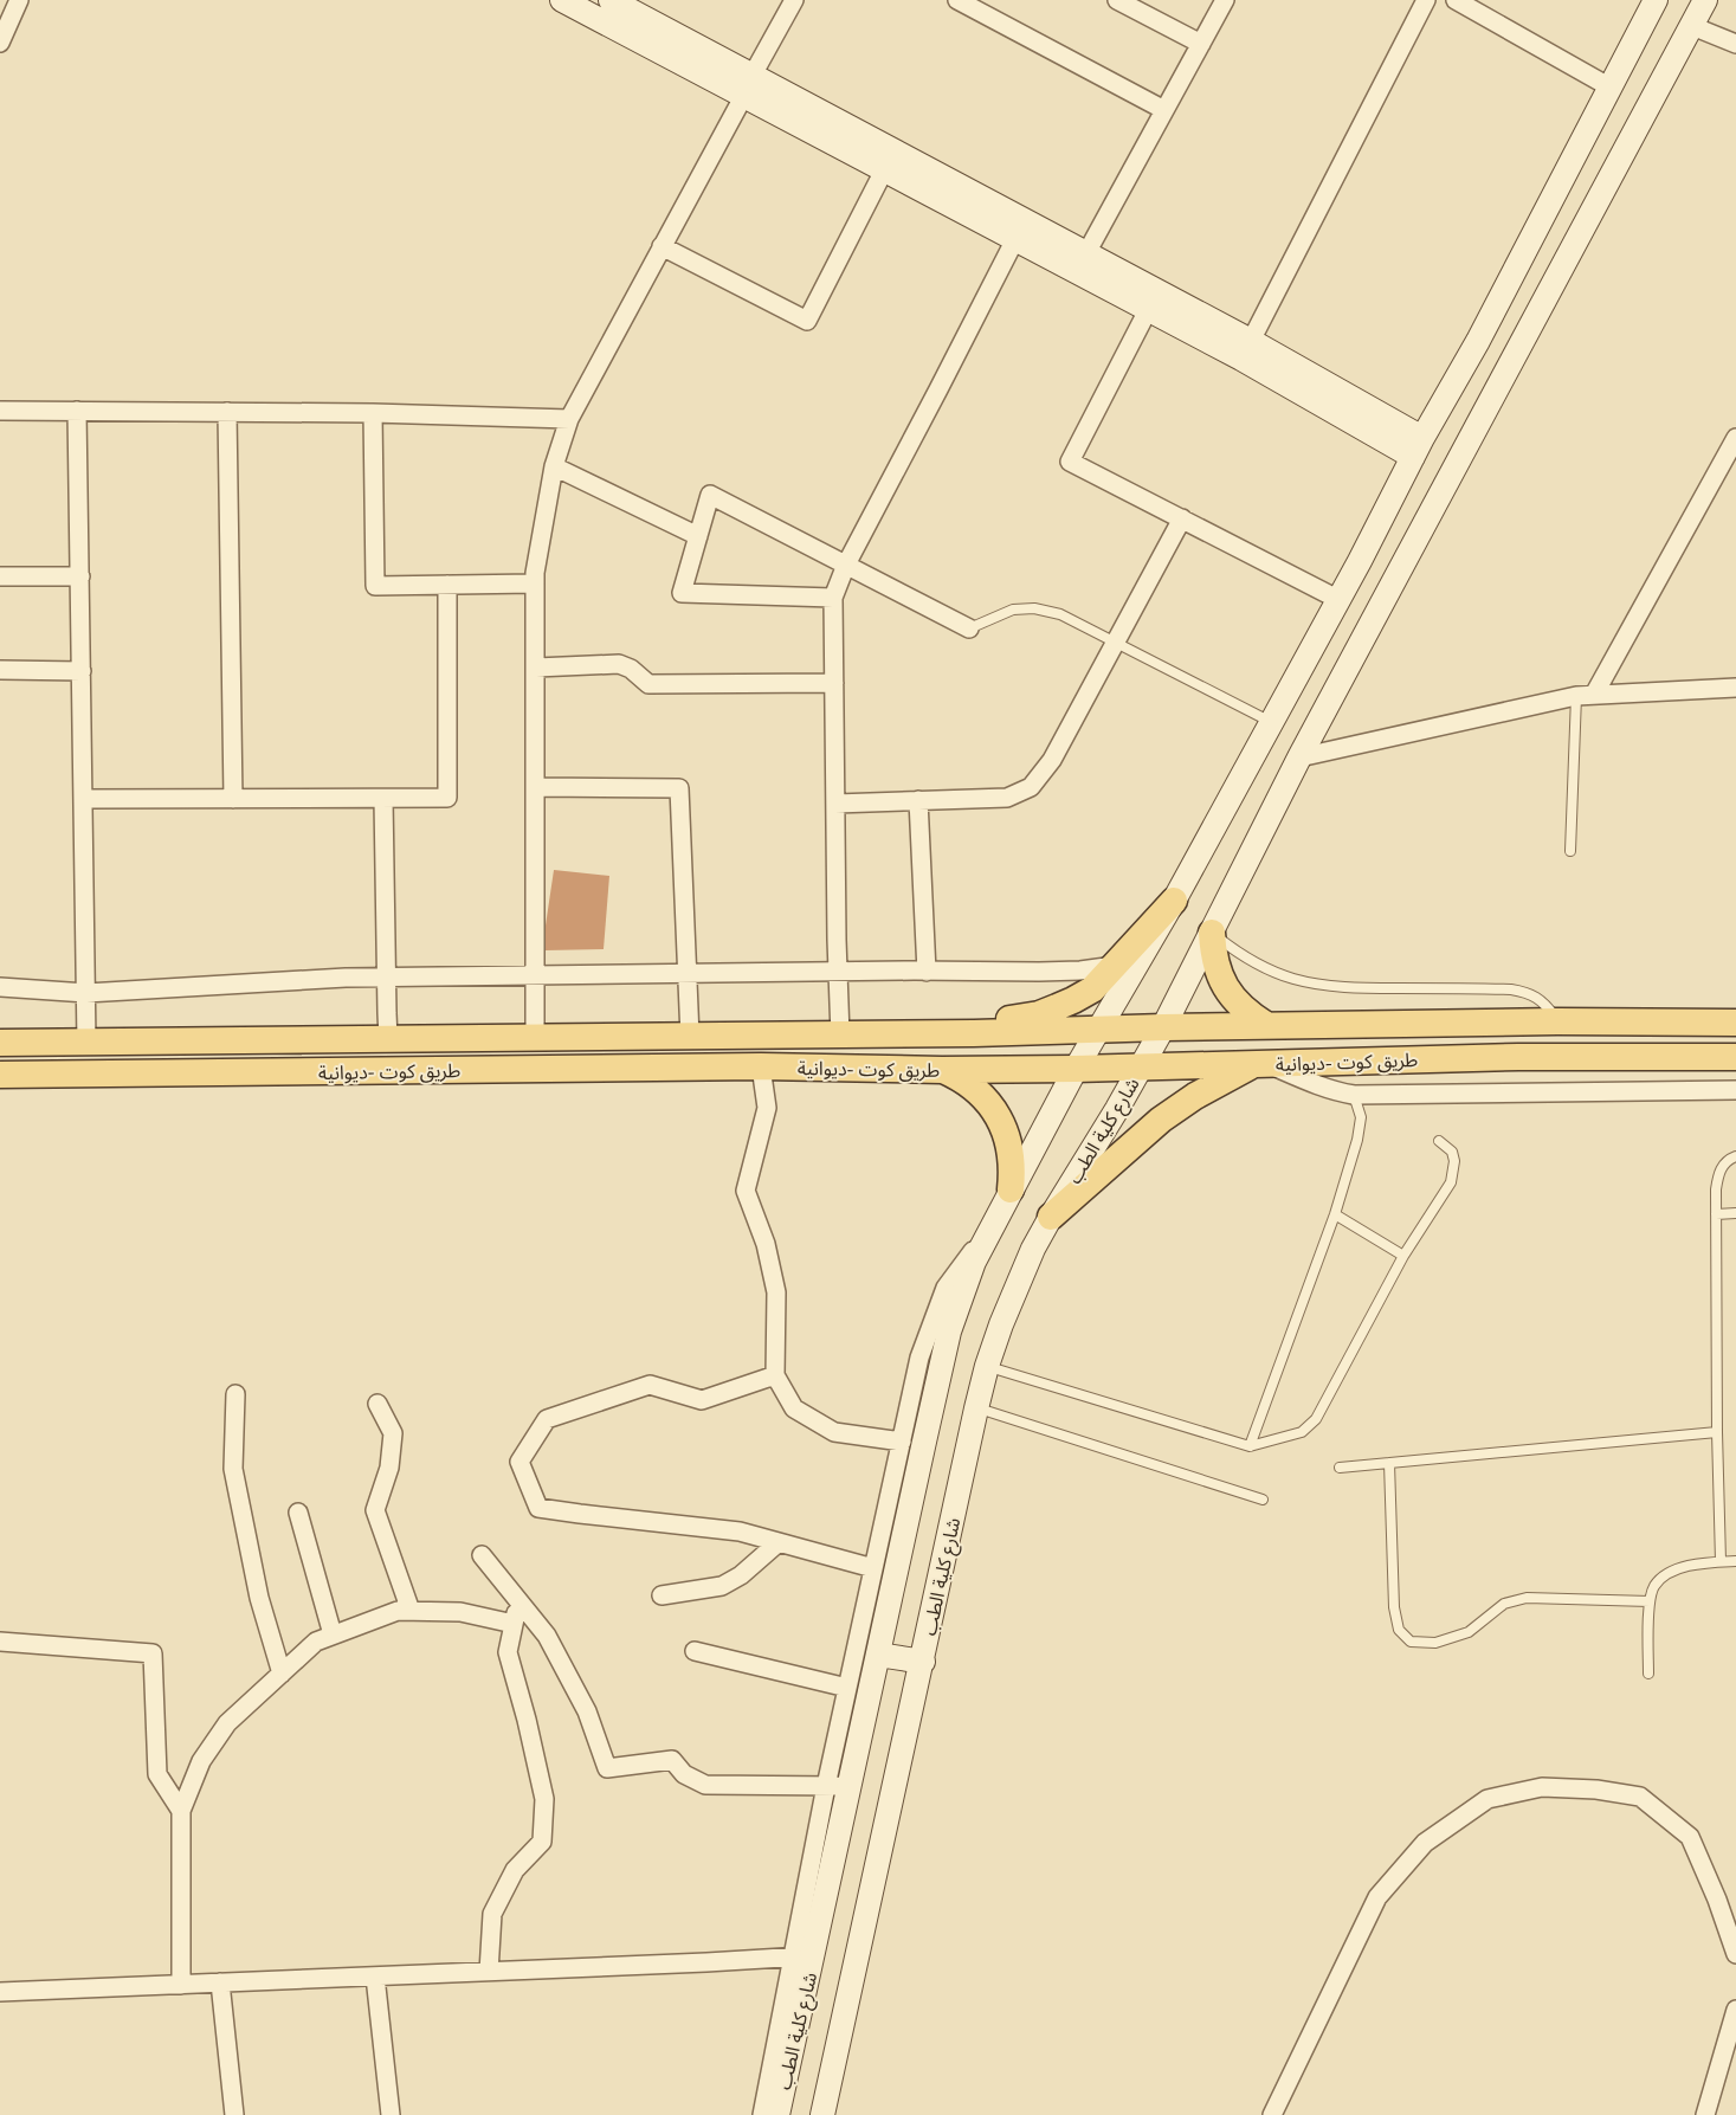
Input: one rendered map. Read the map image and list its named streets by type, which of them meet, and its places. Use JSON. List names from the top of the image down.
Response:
{
  "streets": {
    "main road": ["طريق كوت -ديوانية", "شارع كلية الطب"]
  },
  "crossings": [
    ["طريق كوت -ديوانية", "شارع كلية الطب"]
  ]
}
